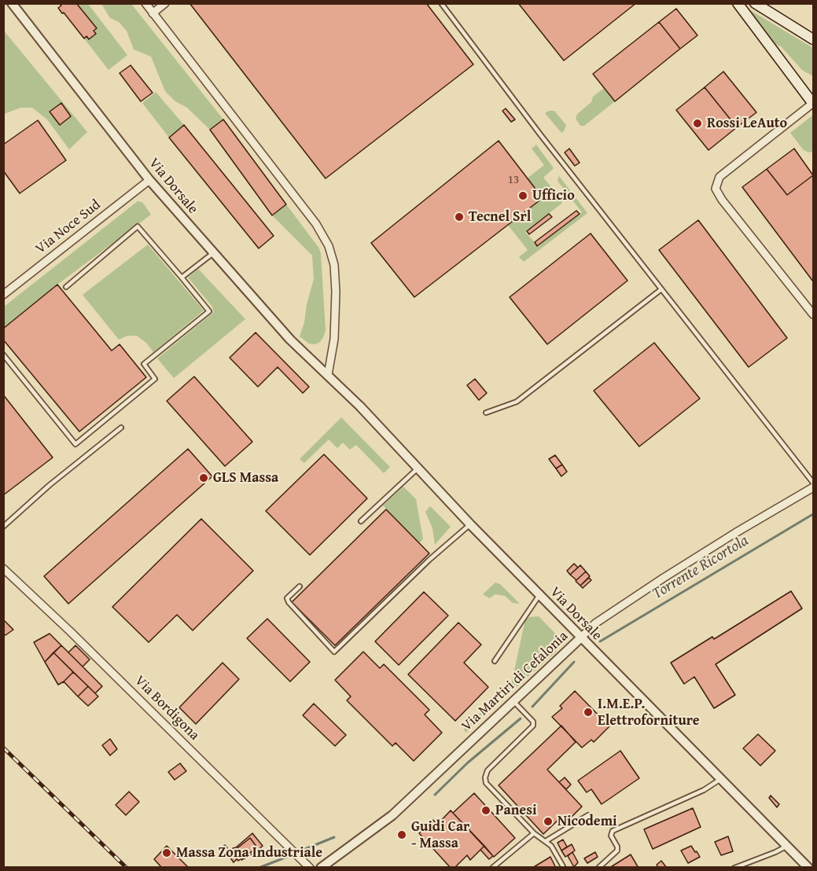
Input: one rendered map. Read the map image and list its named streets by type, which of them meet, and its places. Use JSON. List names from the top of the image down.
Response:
{
  "streets": {
    "street": [
      "Via Dorsale",
      "Via Noce Sud",
      "Via Martiri di Cefalonia",
      "Via Bordigona"
    ]
  },
  "crossings": [
    ["Via Dorsale", "Via Noce Sud"],
    ["Via Dorsale", "Via Martiri di Cefalonia"]
  ],
  "water": ["Torrente Ricortola"],
  "places": [
    "Rossi LeAuto",
    "Ufficio",
    "Tecnel Srl",
    "GLS Massa",
    "I.M.E.P. Elettroforniture",
    "Panesi",
    "Nicodemi",
    "Guidi Car - Massa",
    "Massa Zona Industriale"
  ],
  "house_numbers": ["13"]
}
